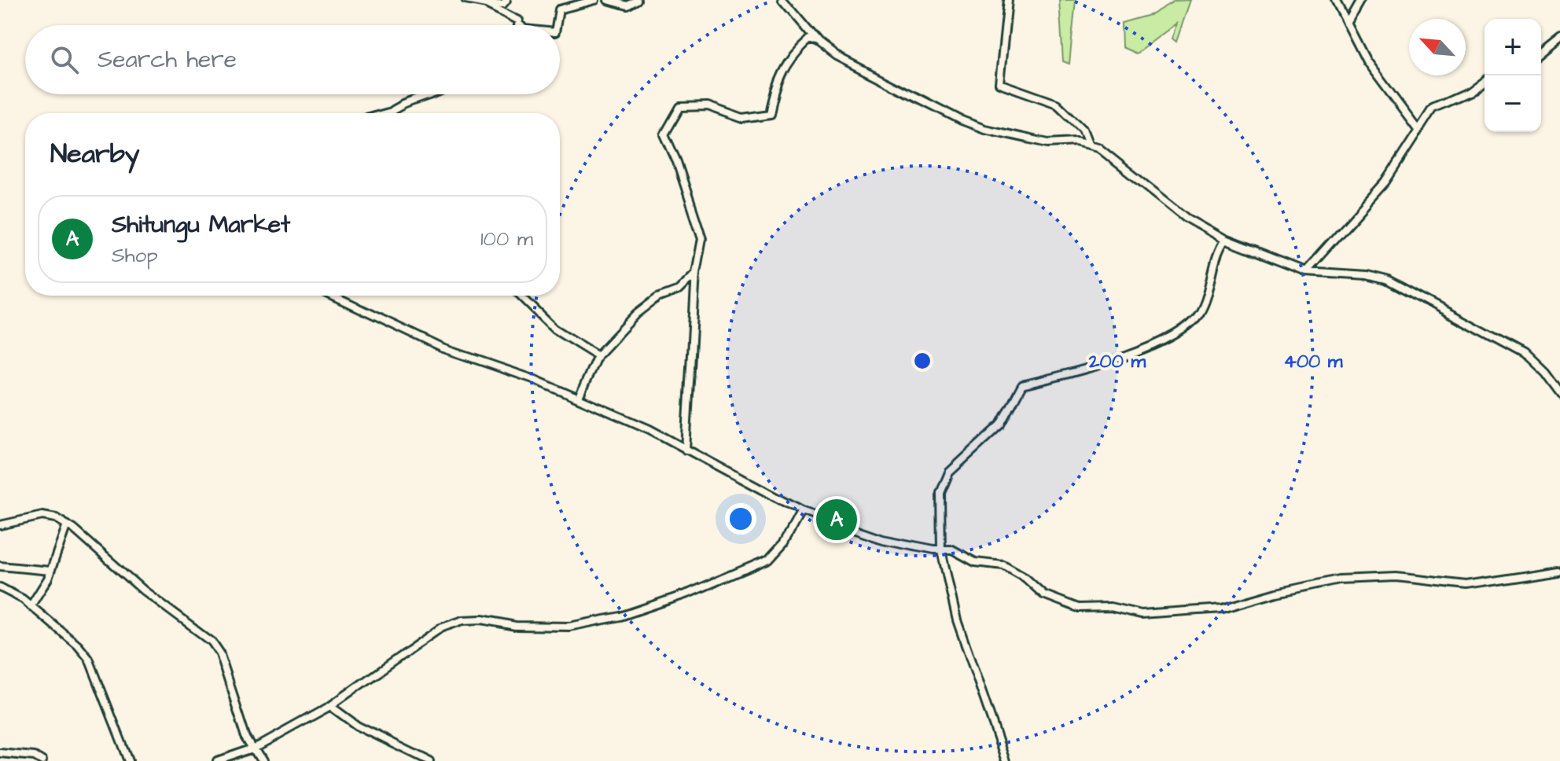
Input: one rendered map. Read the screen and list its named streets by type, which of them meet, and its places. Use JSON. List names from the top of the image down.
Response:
{
  "north": "top left",
  "page": {
    "map_buttons": ["+", "−"],
    "search": "Search here",
    "heading": "Nearby",
    "list": [
      {
        "mark": "A",
        "name": "Shitungu Market",
        "note": "Shop",
        "value": "100 m"
      }
    ],
    "pins": "A"
  },
  "rings": ["200 m", "400 m"]
}
